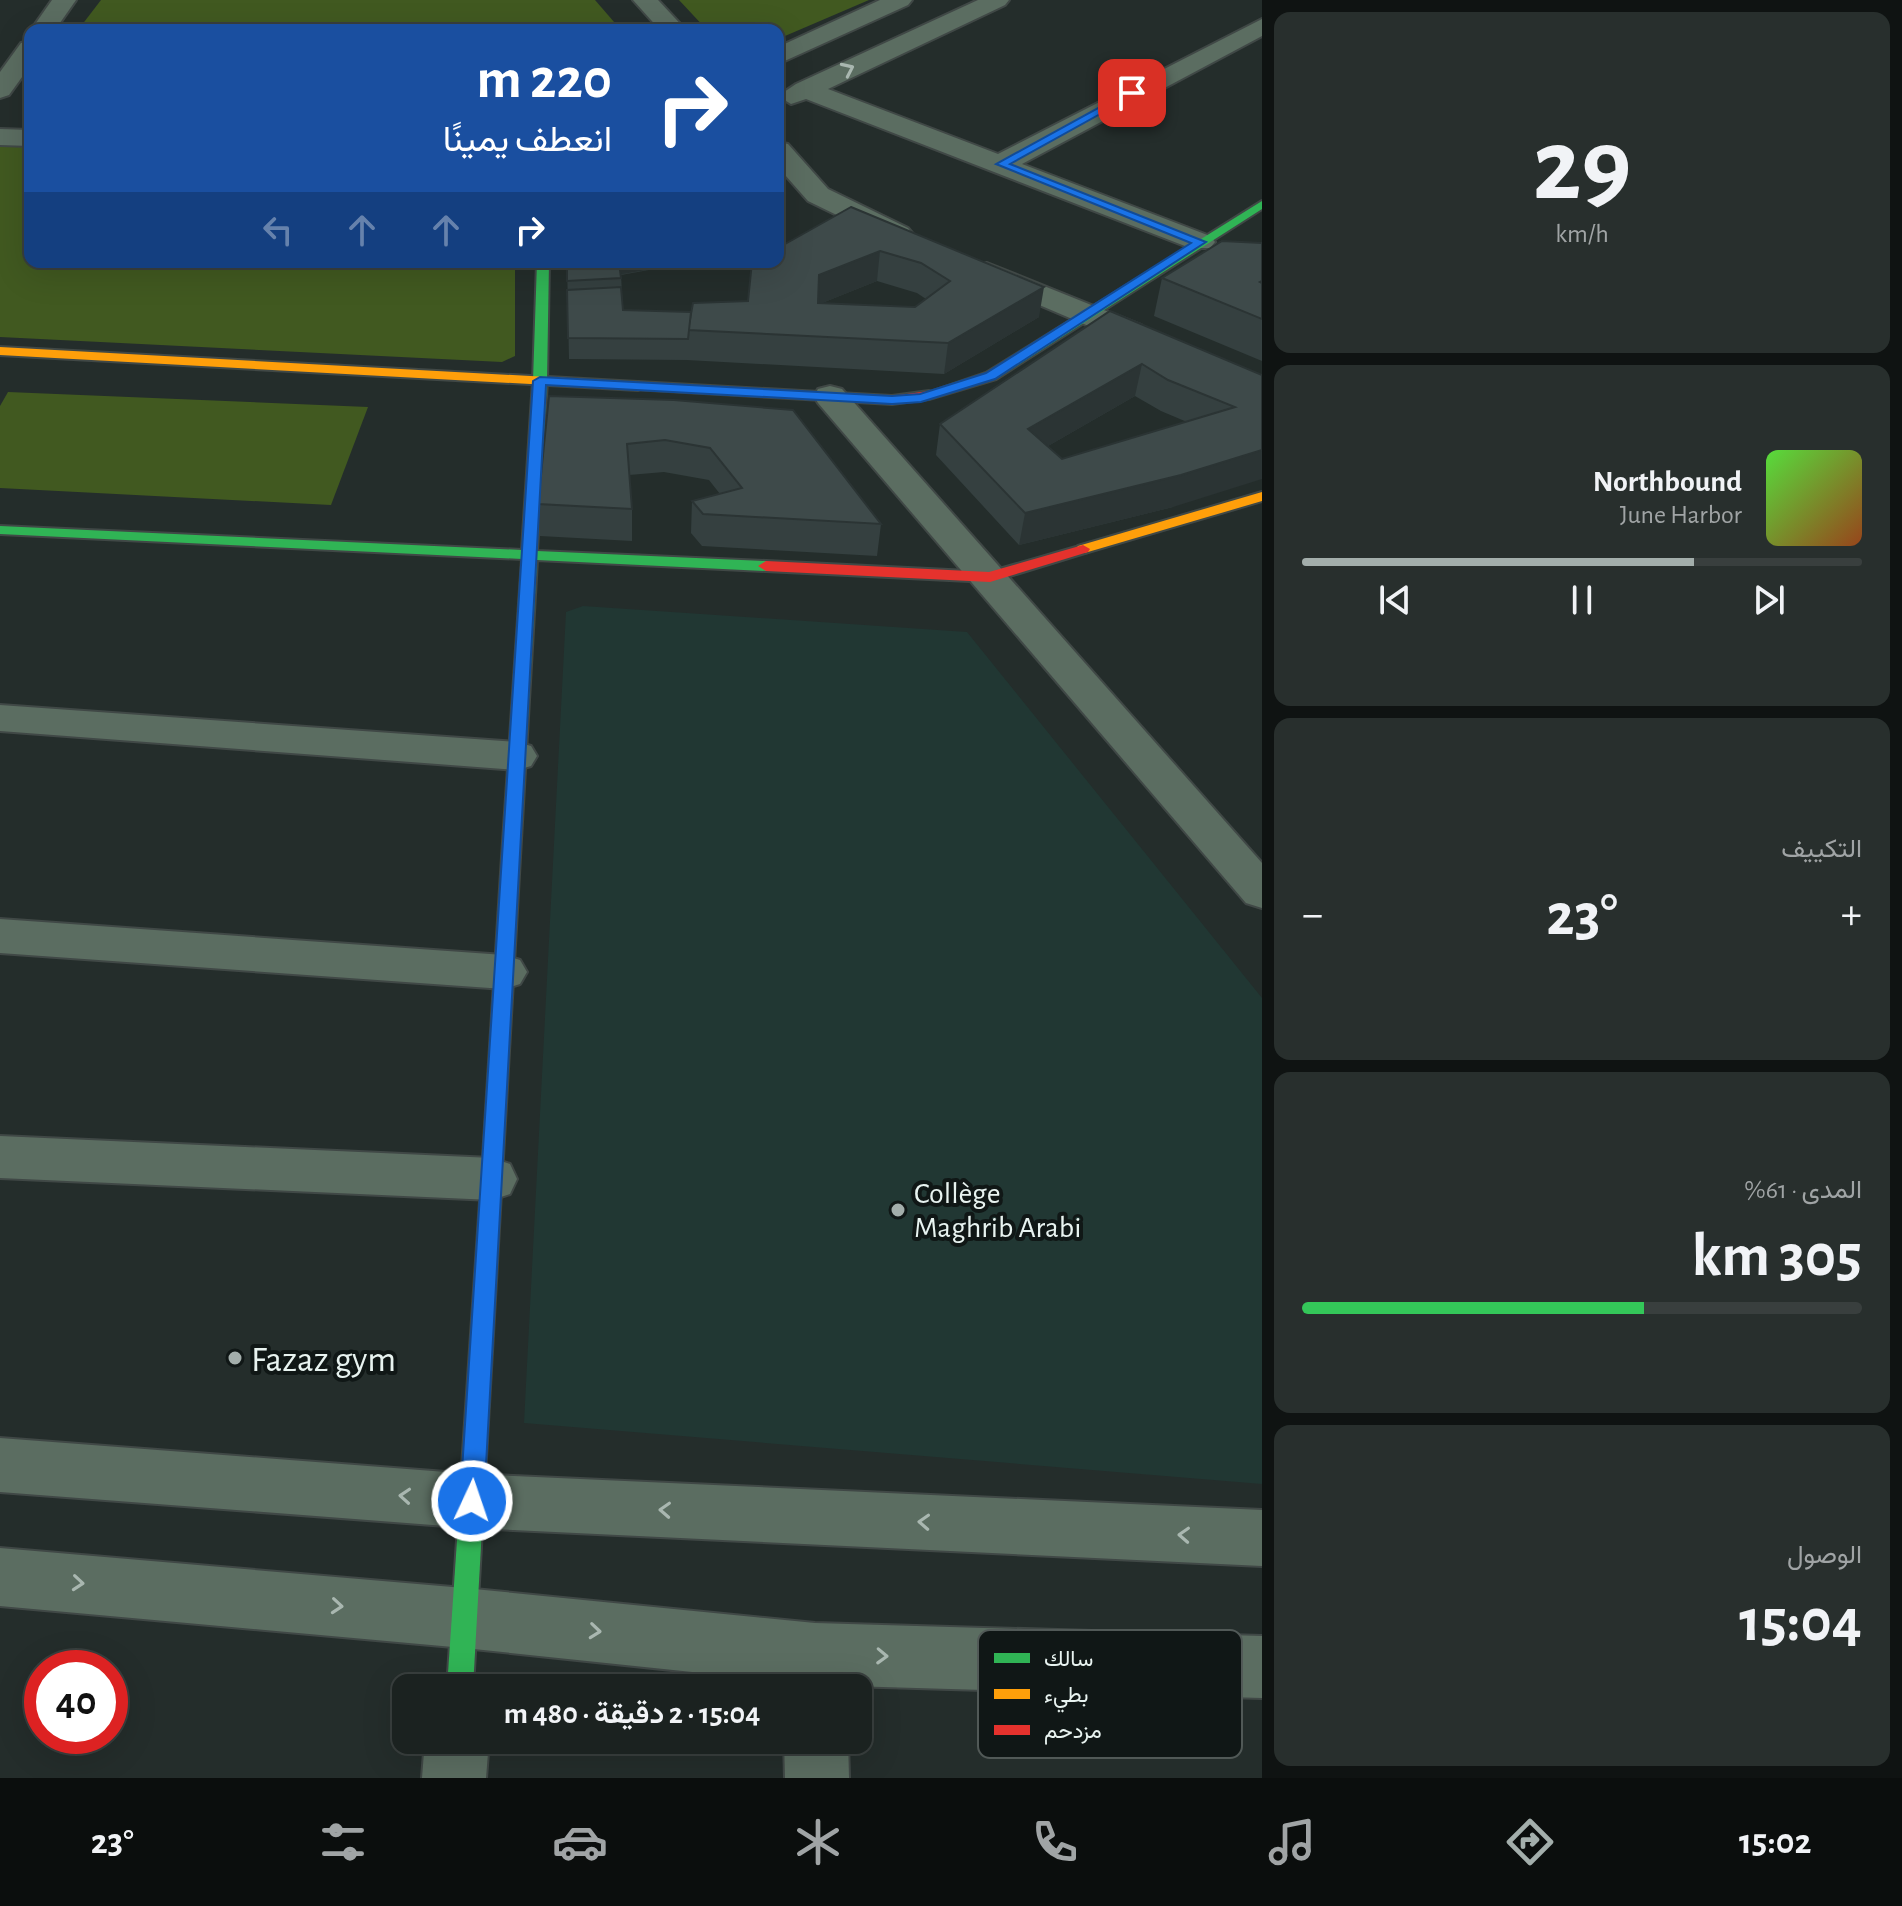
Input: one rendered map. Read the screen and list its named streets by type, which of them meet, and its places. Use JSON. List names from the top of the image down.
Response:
{
  "places": ["Collège Maghrib Arabi", "Fazaz gym"],
  "legend": ["سالك", "بطيء", "مزدحم"],
  "page": {
    "tile": [
      ["29", "km/h"],
      "التكييف",
      ["المدى · 61%", "305 km"],
      ["الوصول", "15:04"]
    ],
    "turn": ["220 m", "انعطف يمينًا"],
    "song": ["Northbound", "June Harbor"],
    "heat": ["−", "23°", "+"],
    "limit": "40",
    "trip": "15:04 · 2 دقيقة · 480 m",
    "tabs": ["15:02", "23°"]
  }
}
